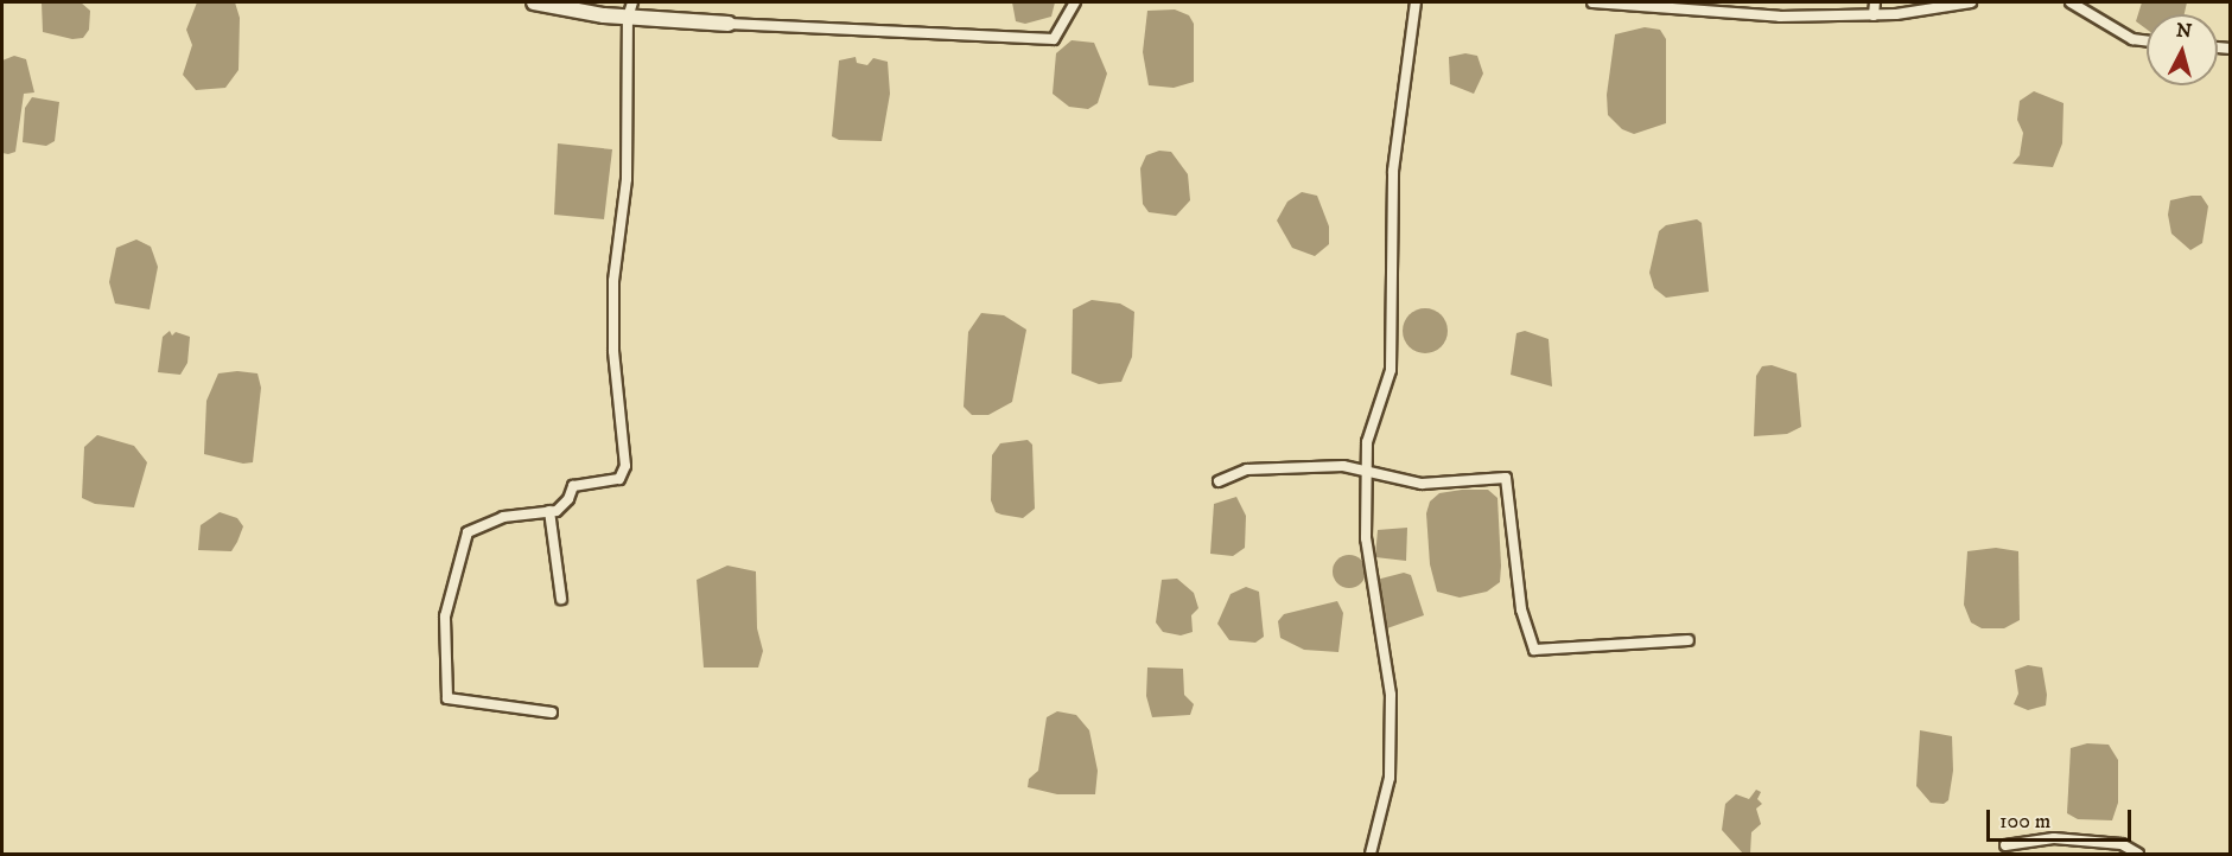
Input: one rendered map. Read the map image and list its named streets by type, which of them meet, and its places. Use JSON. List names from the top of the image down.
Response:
{
  "scale_bar": "100 m",
  "north": "top"
}
